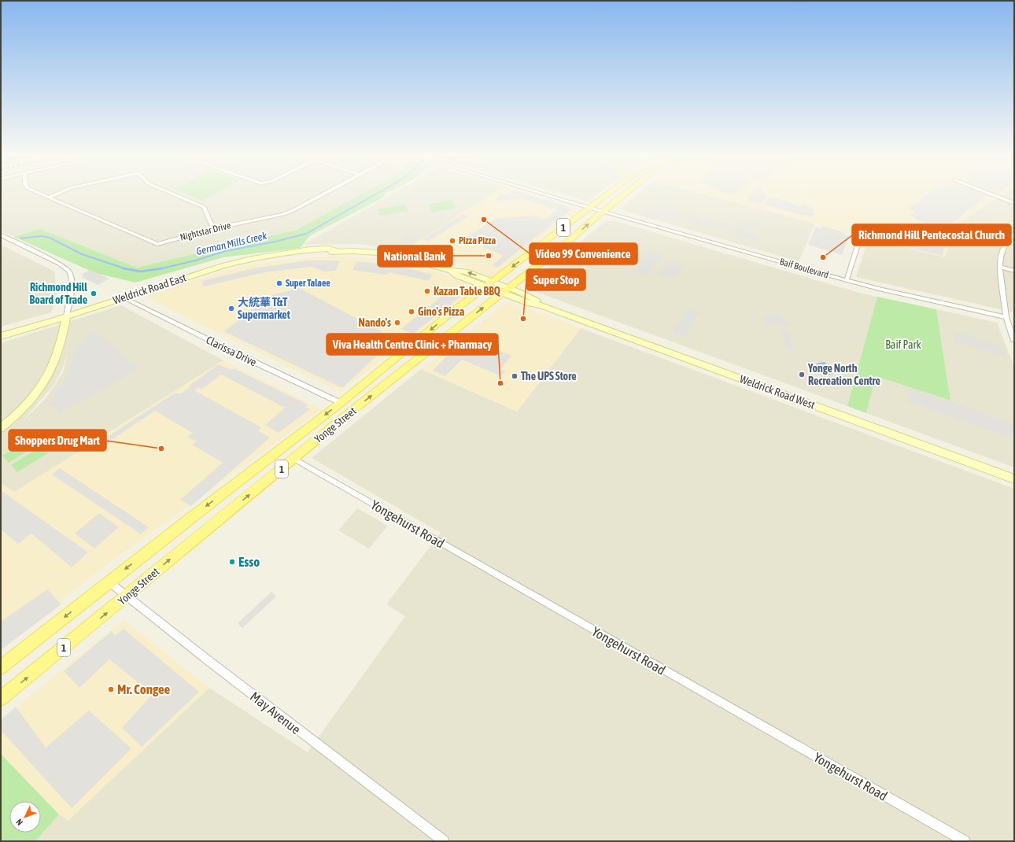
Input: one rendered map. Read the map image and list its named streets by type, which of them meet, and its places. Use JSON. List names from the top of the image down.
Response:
{
  "streets": {
    "main road": ["1", "Yonge Street"],
    "street": [
      "Nightstar Drive",
      "Baif Boulevard",
      "Weldrick Road East",
      "Clarissa Drive",
      "Weldrick Road West",
      "Yongehurst Road",
      "May Avenue"
    ]
  },
  "crossings": [
    ["Baif Boulevard", "Yonge Street"],
    ["Weldrick Road East", "Clarissa Drive"],
    ["Weldrick Road East", "Weldrick Road West"],
    ["Weldrick Road East", "Yonge Street"],
    ["Clarissa Drive", "Yonge Street"],
    ["Weldrick Road West", "Yonge Street"],
    ["Yonge Street", "Yongehurst Road"],
    ["Yonge Street", "May Avenue"]
  ],
  "water": ["German Mills Creek"],
  "parks": ["Baif Park"],
  "places": [
    "Video 99 Convenience",
    "Pizza Pizza",
    "National Bank",
    "Richmond Hill Pentecostal Church",
    "Super Talaee",
    "Kazan Table BBQ",
    "Richmond Hill Board of Trade",
    "大統華 T&T Supermarket",
    "Gino's Pizza",
    "Super Stop",
    "Nando's",
    "Yonge North Recreation Centre",
    "The UPS Store",
    "Viva Health Centre Clinic + Pharmacy",
    "Shoppers Drug Mart",
    "Esso",
    "Mr. Congee"
  ],
  "north": "bottom left"
}
